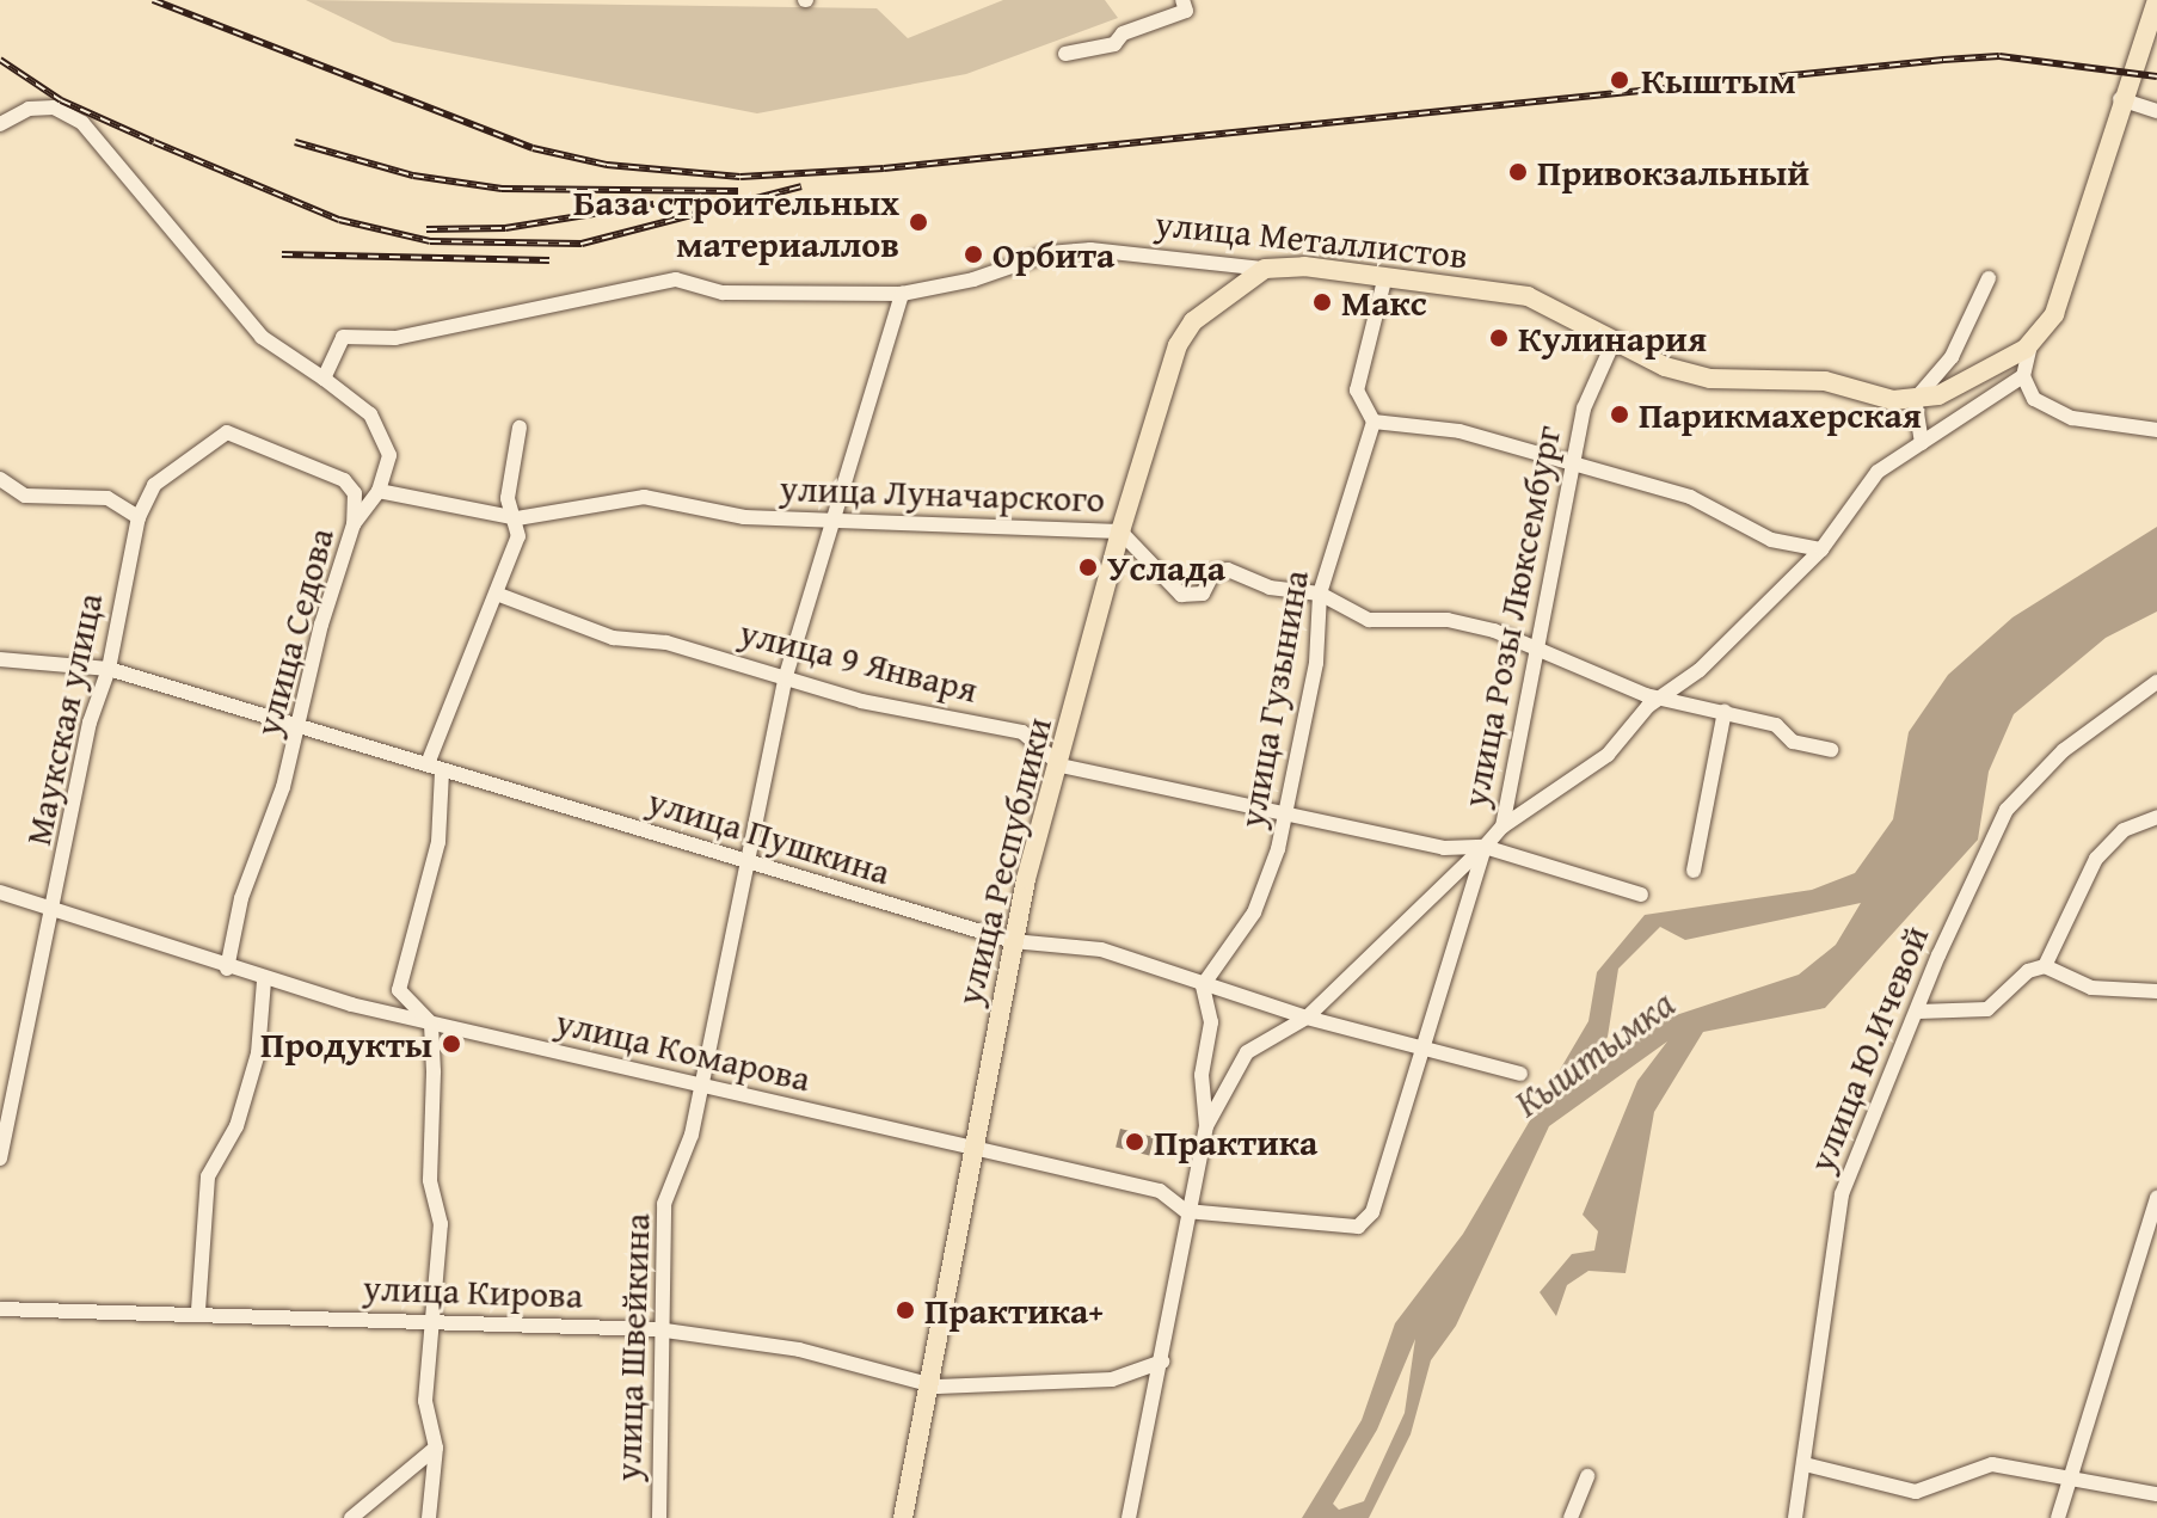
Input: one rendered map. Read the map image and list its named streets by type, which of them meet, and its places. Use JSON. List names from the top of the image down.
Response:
{
  "streets": {
    "main road": ["улица Металлистов", "улица Республики"],
    "street": [
      "улица Луначарского",
      "улица Розы Люксембург",
      "улица Седова",
      "улица 9 Января",
      "улица Гузынина",
      "Маукская улица",
      "улица Пушкина",
      "улица Ю.Ичевой",
      "улица Комарова",
      "улица Кирова",
      "улица Швейкина"
    ]
  },
  "crossings": [
    ["улица Металлистов", "улица Розы Люксембург"],
    ["улица Металлистов", "улица Седова"],
    ["улица Металлистов", "улица Республики"],
    ["улица Металлистов", "улица Швейкина"],
    ["улица Луначарского", "улица Розы Люксембург"],
    ["улица Луначарского", "улица Седова"],
    ["улица Луначарского", "улица Гузынина"],
    ["улица Луначарского", "улица Республики"],
    ["улица Луначарского", "улица Швейкина"],
    ["улица Розы Люксембург", "улица 9 Января"],
    ["улица Розы Люксембург", "улица Пушкина"],
    ["улица Розы Люксембург", "улица Комарова"],
    ["улица Седова", "улица Пушкина"],
    ["улица Седова", "улица Комарова"],
    ["улица 9 Января", "улица Гузынина"],
    ["улица 9 Января", "улица Республики"],
    ["улица 9 Января", "улица Швейкина"],
    ["улица Гузынина", "улица Пушкина"],
    ["Маукская улица", "улица Пушкина"],
    ["Маукская улица", "улица Комарова"],
    ["улица Пушкина", "улица Республики"],
    ["улица Пушкина", "улица Швейкина"],
    ["улица Республики", "улица Комарова"],
    ["улица Республики", "улица Кирова"],
    ["улица Комарова", "улица Швейкина"],
    ["улица Кирова", "улица Швейкина"]
  ],
  "water": ["Кыштымка"],
  "places": [
    "Кыштым",
    "Привокзальный",
    "База cтроительных материаллов",
    "Орбита",
    "Макс",
    "Кулинария",
    "Парикмахерская",
    "Услада",
    "Продукты",
    "Практика",
    "Практика+"
  ]
}
